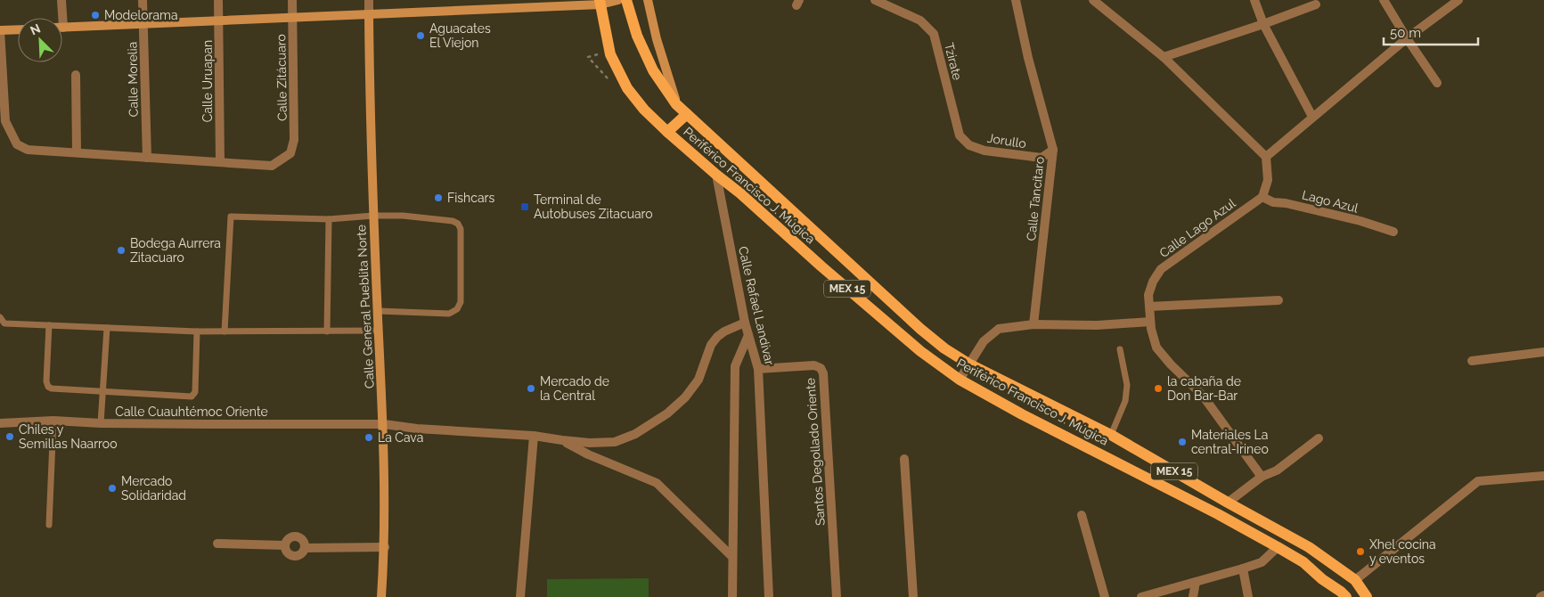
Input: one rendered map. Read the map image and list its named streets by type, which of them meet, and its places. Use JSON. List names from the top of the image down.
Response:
{
  "streets": {
    "main road": ["Periférico Francisco J. Múgica", "MEX 15"],
    "street": [
      "Tzirate",
      "Calle Zitácuaro",
      "Calle Morelia",
      "Calle Uruapan",
      "Jorullo",
      "Calle Tancítaro",
      "Lago Azul",
      "Calle Lago Azul",
      "Calle Rafael Landívar",
      "Calle General Pueblita Norte",
      "Calle Cuauhtémoc Oriente",
      "Santos Degollado Oriente"
    ]
  },
  "crossings": [
    ["Tzirate", "Jorullo"],
    ["Calle Zitácuaro", "Calle Uruapan"],
    ["Jorullo", "Calle Tancítaro"],
    ["Periférico Francisco J. Múgica", "Calle Rafael Landívar"],
    ["Lago Azul", "Calle Lago Azul"],
    ["Calle Rafael Landívar", "Calle Cuauhtémoc Oriente"],
    ["Calle Rafael Landívar", "Santos Degollado Oriente"],
    ["Calle General Pueblita Norte", "Calle Cuauhtémoc Oriente"]
  ],
  "places": {
    "other": [
      "Modelorama",
      "Aguacates El Viejon",
      "Fishcars",
      "Bodega Aurrera Zitacuaro",
      "Mercado de la Central",
      "la cabaña de Don Bar-Bar",
      "Chiles y Semillas Naarroo",
      "La Cava",
      "Materiales La central-Irineo",
      "Mercado Solidaridad",
      "Xhel cocina y eventos"
    ],
    "transit": ["Terminal de Autobuses Zitacuaro"]
  },
  "scale_bar": "50 m",
  "north": "top left"
}
